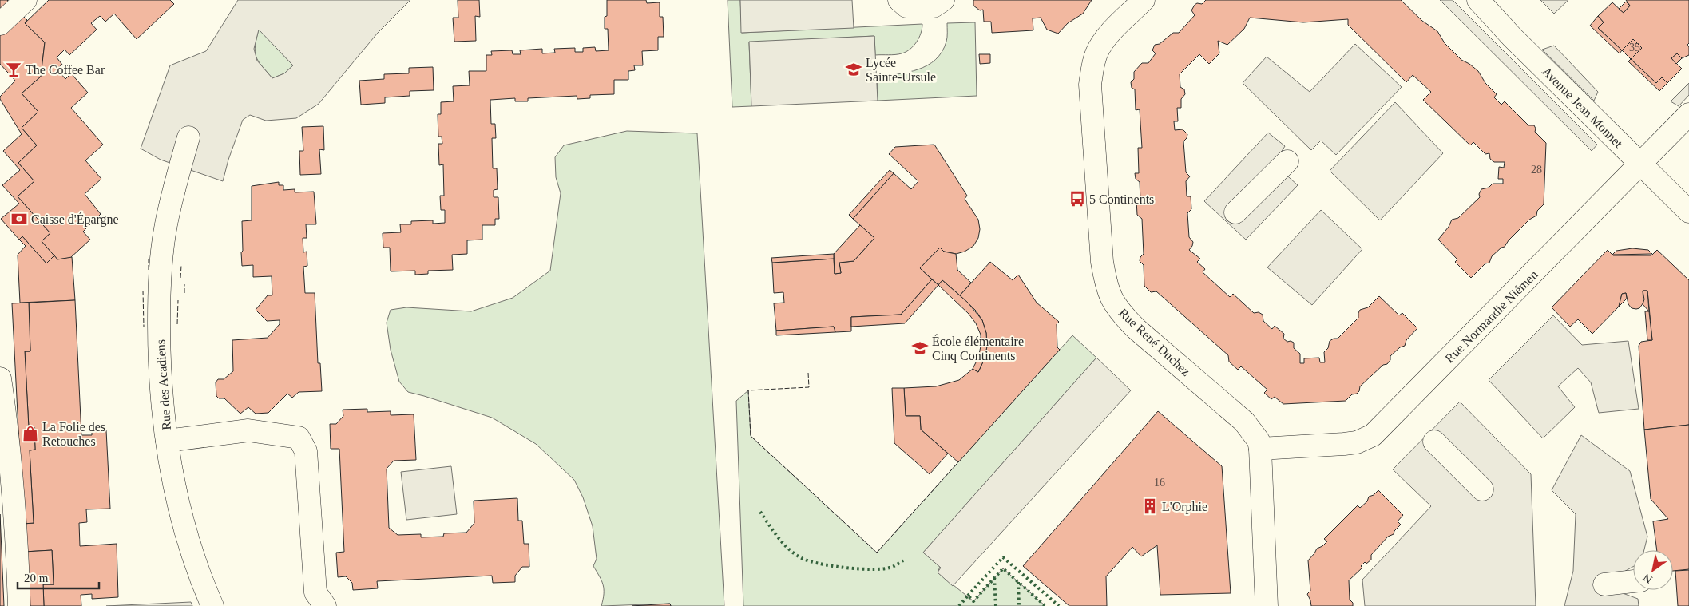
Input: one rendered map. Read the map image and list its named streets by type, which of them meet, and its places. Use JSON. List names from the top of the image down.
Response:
{
  "streets": {
    "street": [
      "Avenue Jean Monnet",
      "Rue Normandie Niémen",
      "Rue René Duchez",
      "Rue des Acadiens"
    ]
  },
  "crossings": [
    ["Avenue Jean Monnet", "Rue Normandie Niémen"],
    ["Rue Normandie Niémen", "Rue René Duchez"]
  ],
  "places": {
    "bar": ["The Coffee Bar"],
    "school or university": ["Lycée Sainte-Ursule", "École élémentaire Cinq Continents"],
    "bus stop": ["5 Continents"],
    "bank": ["Caisse d'Épargne"],
    "shop": ["La Folie des Retouches"],
    "building": ["L'Orphie"]
  },
  "house_numbers": ["35", "28", "16"],
  "scale_bar": "20 m",
  "north": "bottom left"
}
